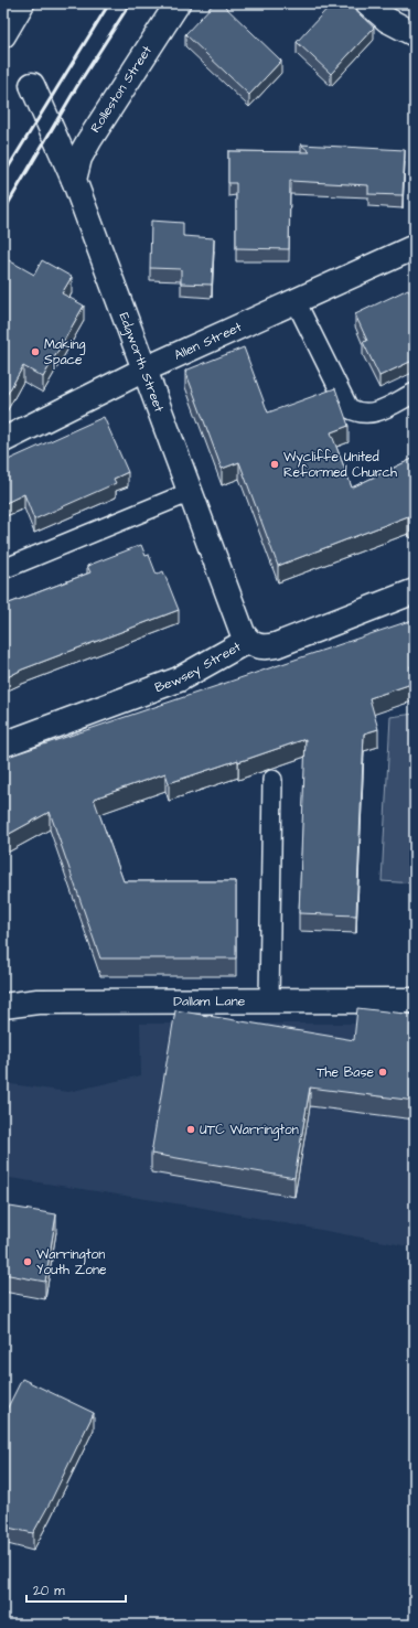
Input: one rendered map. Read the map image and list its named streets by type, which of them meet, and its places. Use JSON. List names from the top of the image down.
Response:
{
  "streets": {
    "main road": [
      "Rolleston Street",
      "Allen Street",
      "Edgworth Street",
      "Bewsey Street",
      "Dallam Lane"
    ]
  },
  "crossings": [
    ["Rolleston Street", "Edgworth Street"],
    ["Allen Street", "Edgworth Street"],
    ["Edgworth Street", "Bewsey Street"]
  ],
  "places": [
    "Making Space",
    "Wycliffe United Reformed Church",
    "The Base",
    "UTC Warrington",
    "Warrington Youth Zone"
  ],
  "scale_bar": "20 m"
}
